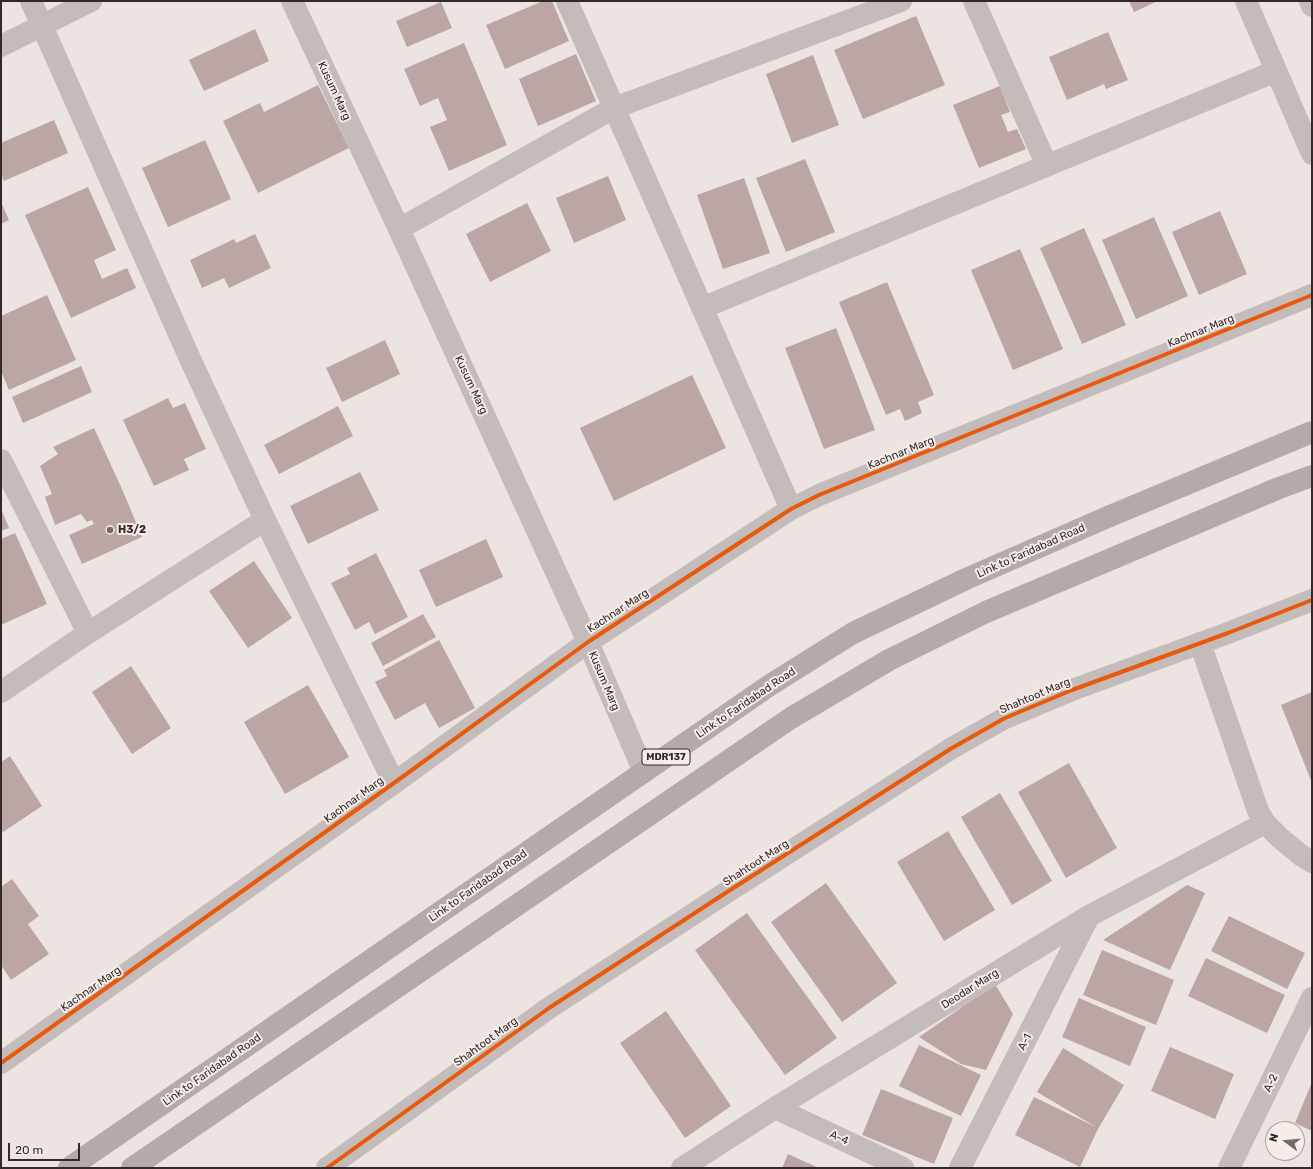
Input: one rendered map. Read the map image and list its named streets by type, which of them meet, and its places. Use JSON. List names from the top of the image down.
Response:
{
  "streets": {
    "main road": ["Link to Faridabad Road", "MDR137"],
    "street": [
      "Kusum Marg",
      "Kachnar Marg",
      "Shahtoot Marg",
      "Deodar Marg",
      "A-1",
      "A-2",
      "A-4"
    ]
  },
  "crossings": [
    ["Kusum Marg", "Kachnar Marg"],
    ["Kusum Marg", "Link to Faridabad Road"],
    ["Deodar Marg", "A-1"],
    ["Deodar Marg", "A-4"]
  ],
  "places": ["H3/2"],
  "scale_bar": "20 m",
  "north": "left"
}
